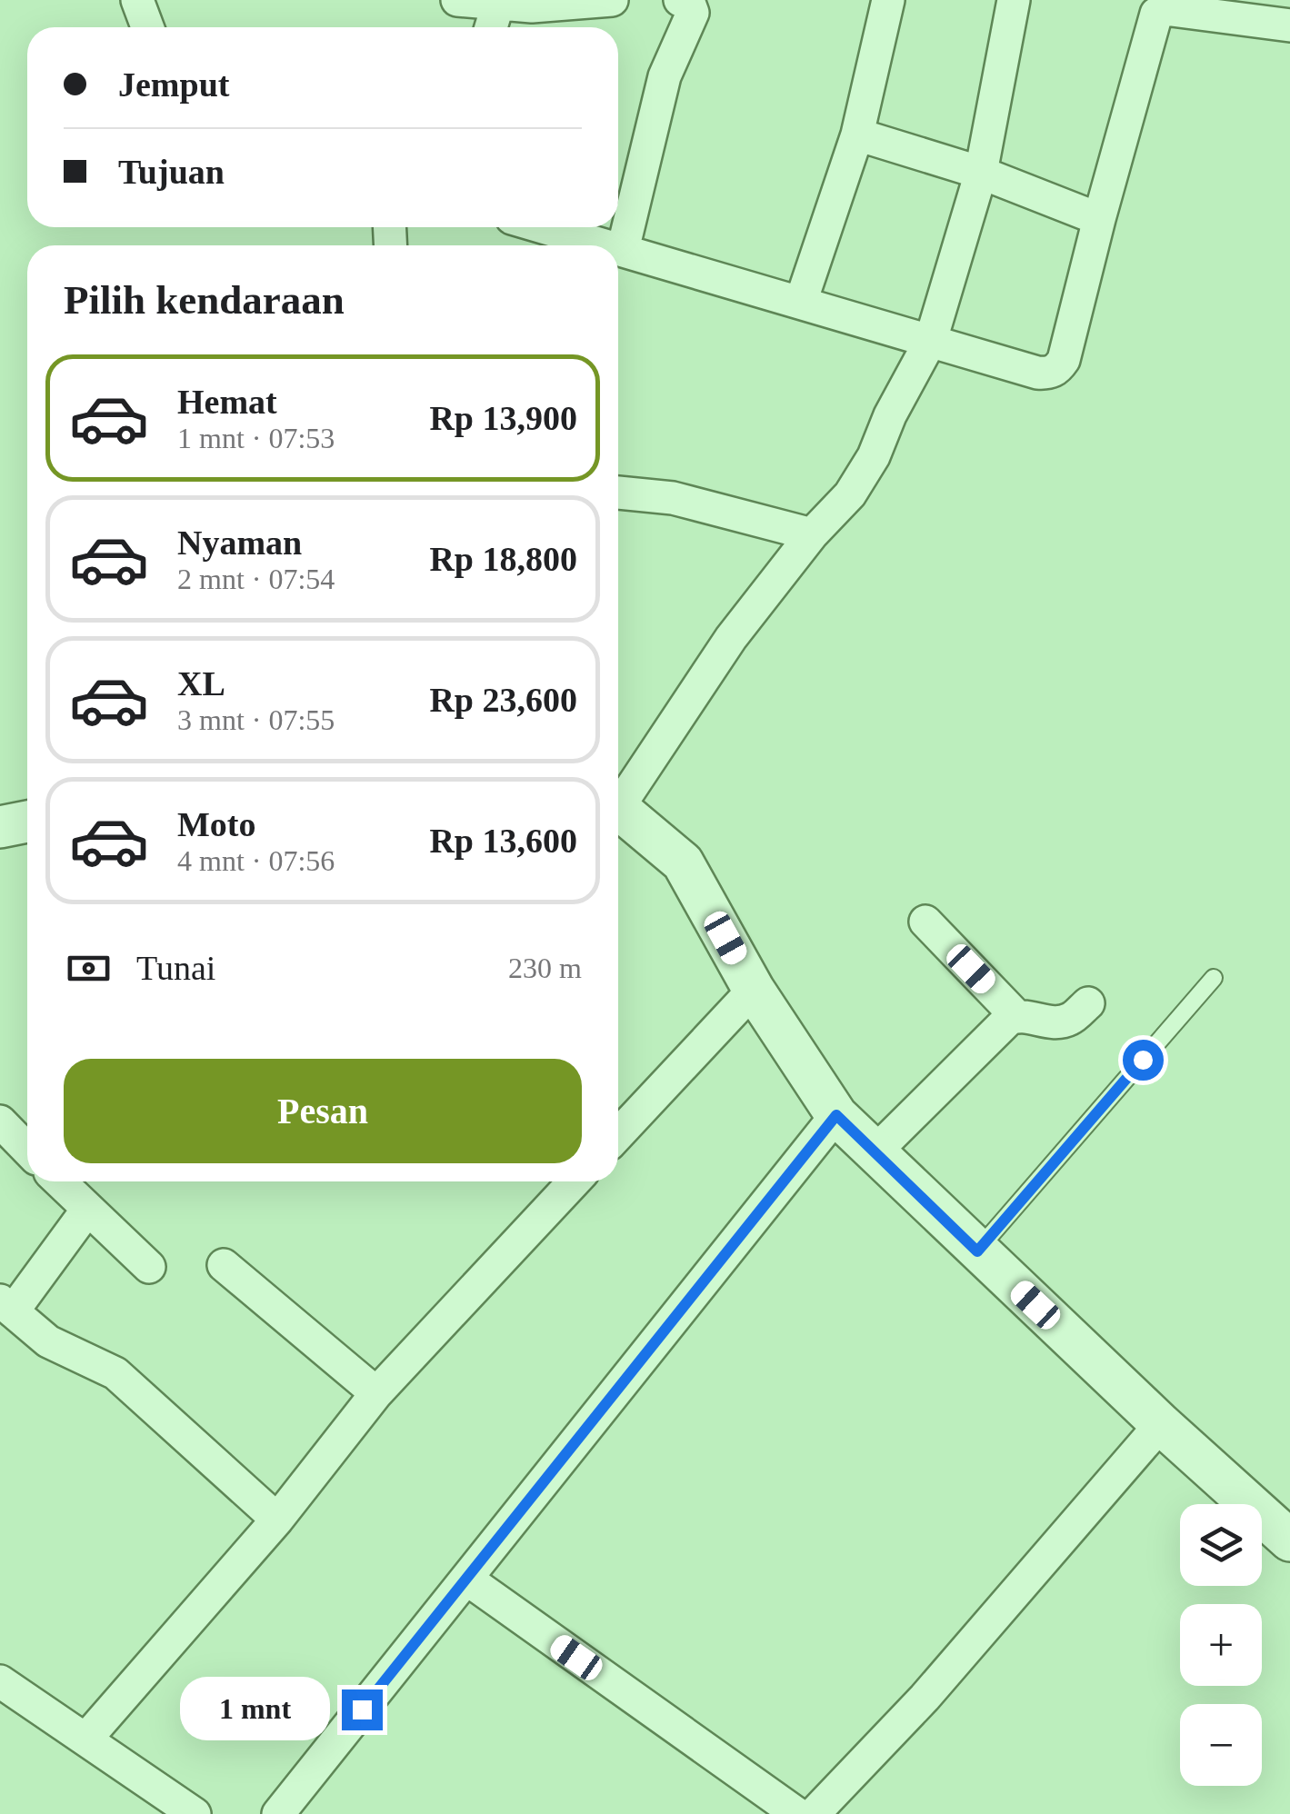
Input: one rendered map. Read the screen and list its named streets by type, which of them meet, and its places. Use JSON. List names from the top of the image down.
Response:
{
  "page": {
    "banner": ["Jemput", "Tujuan"],
    "heading": "Pilih kendaraan",
    "list": [
      {
        "name": "Hemat",
        "note": "1 mnt · 07:53",
        "value": "Rp 13,900"
      },
      {
        "name": "Nyaman",
        "note": "2 mnt · 07:54",
        "value": "Rp 18,800"
      },
      {
        "name": "XL",
        "note": "3 mnt · 07:55",
        "value": "Rp 23,600"
      },
      {
        "name": "Moto",
        "note": "4 mnt · 07:56",
        "value": "Rp 13,600"
      }
    ],
    "pay": ["Tunai", "230 m"],
    "buttons": "Pesan",
    "map_buttons": ["+", "−"],
    "bubble": "1 mnt"
  }
}
